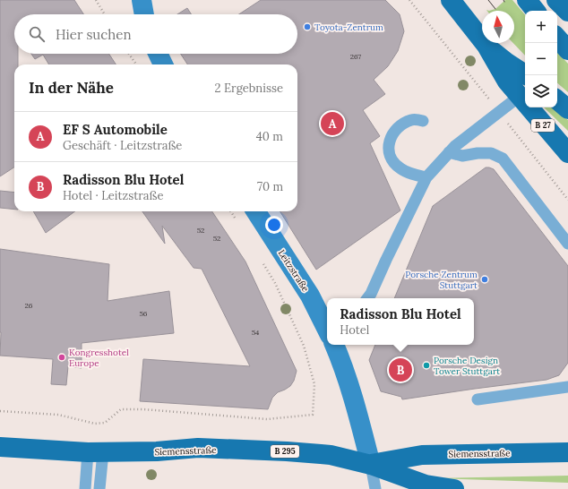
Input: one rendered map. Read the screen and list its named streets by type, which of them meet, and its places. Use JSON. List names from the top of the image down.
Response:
{
  "streets": {
    "main road": [
      "B 27",
      "Leitzstraße",
      "Siemensstraße",
      "B 295"
    ]
  },
  "crossings": [
    ["Leitzstraße", "Siemensstraße"]
  ],
  "places": [
    "Toyota-Zentrum",
    "Porsche Zentrum Stuttgart",
    "Kongresshotel Europe",
    "Porsche Design Tower Stuttgart"
  ],
  "house_numbers": [
    "267",
    "52",
    "52",
    "26",
    "56",
    "54"
  ],
  "north": "top",
  "page": {
    "map_buttons": ["+", "−"],
    "search": "Hier suchen",
    "heading": ["In der Nähe", "2 Ergebnisse"],
    "pins": ["A", "B"],
    "list": [
      {
        "mark": "A",
        "name": "EF S Automobile",
        "note": "Geschäft · Leitzstraße",
        "value": "40 m"
      },
      {
        "mark": "B",
        "name": "Radisson Blu Hotel",
        "note": "Hotel · Leitzstraße",
        "value": "70 m"
      }
    ],
    "popup": ["Radisson Blu Hotel", "Hotel"]
  }
}
